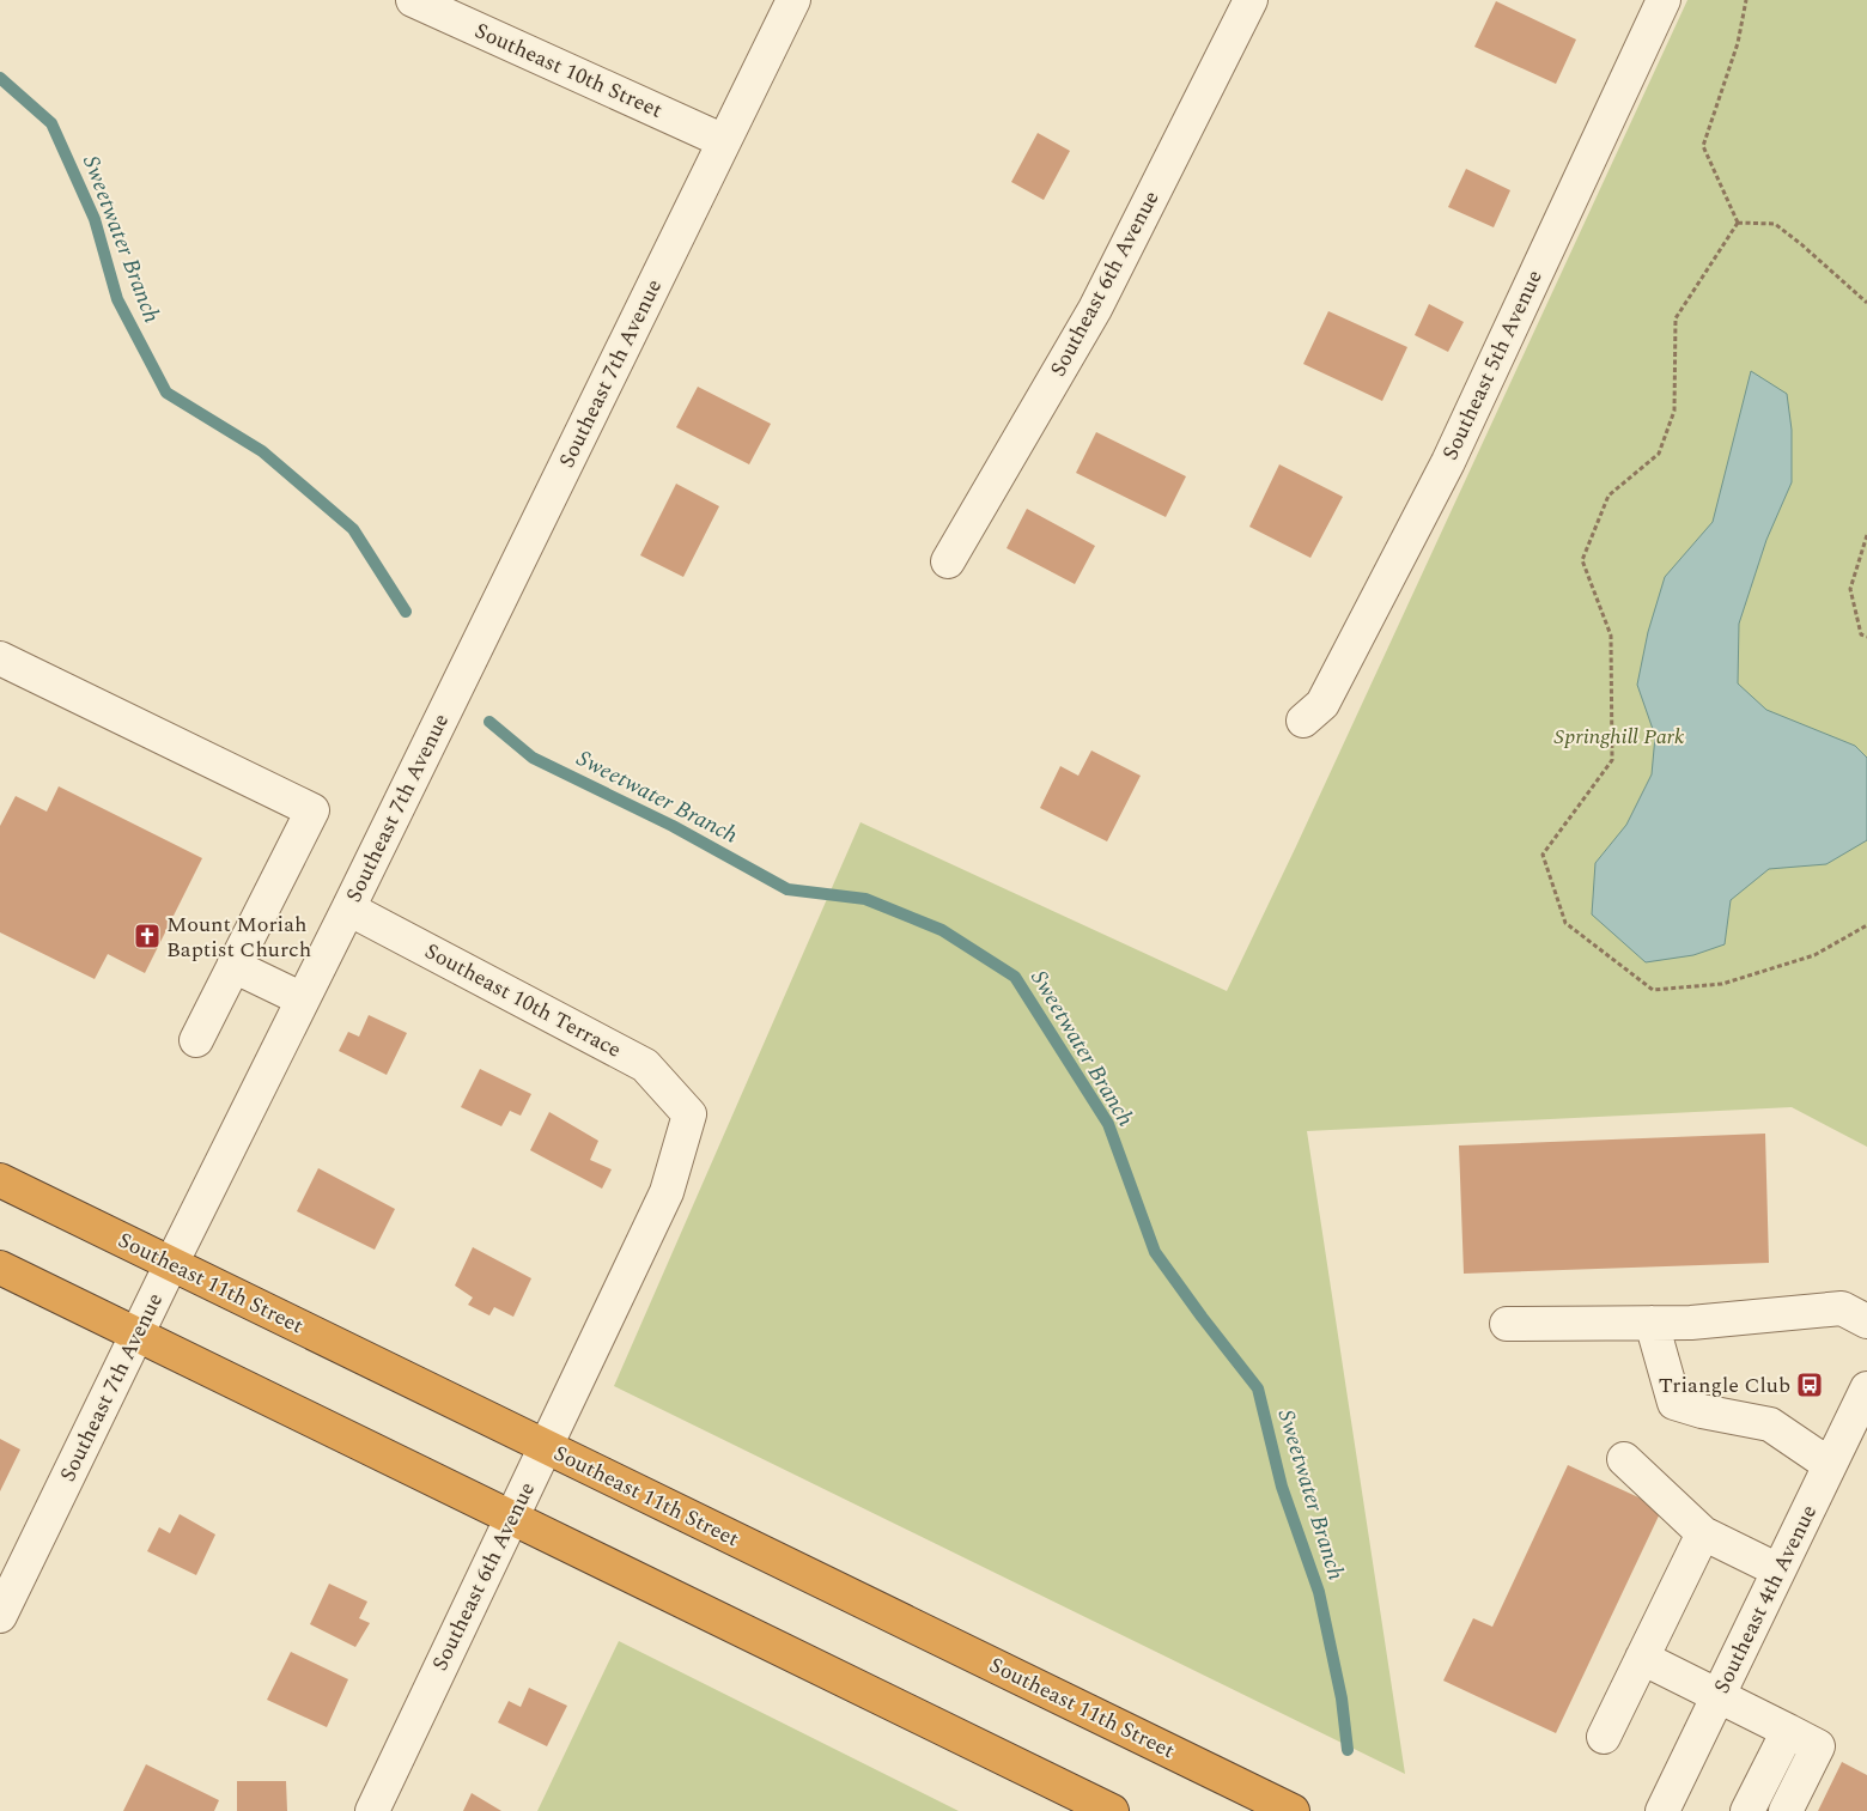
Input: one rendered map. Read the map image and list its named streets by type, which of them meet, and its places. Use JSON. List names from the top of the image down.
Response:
{
  "streets": {
    "highway": ["Southeast 11th Street"],
    "street": [
      "Southeast 10th Street",
      "Southeast 6th Avenue",
      "Southeast 5th Avenue",
      "Southeast 7th Avenue",
      "Southeast 10th Terrace",
      "Southeast 4th Avenue"
    ]
  },
  "crossings": [
    ["Southeast 10th Street", "Southeast 7th Avenue"],
    ["Southeast 6th Avenue", "Southeast 10th Terrace"],
    ["Southeast 6th Avenue", "Southeast 11th Street"],
    ["Southeast 7th Avenue", "Southeast 10th Terrace"],
    ["Southeast 7th Avenue", "Southeast 11th Street"]
  ],
  "water": ["Sweetwater Branch"],
  "parks": ["Springhill Park"],
  "places": {
    "church": ["Mount Moriah Baptist Church"],
    "bus stop": ["Triangle Club"]
  }
}
